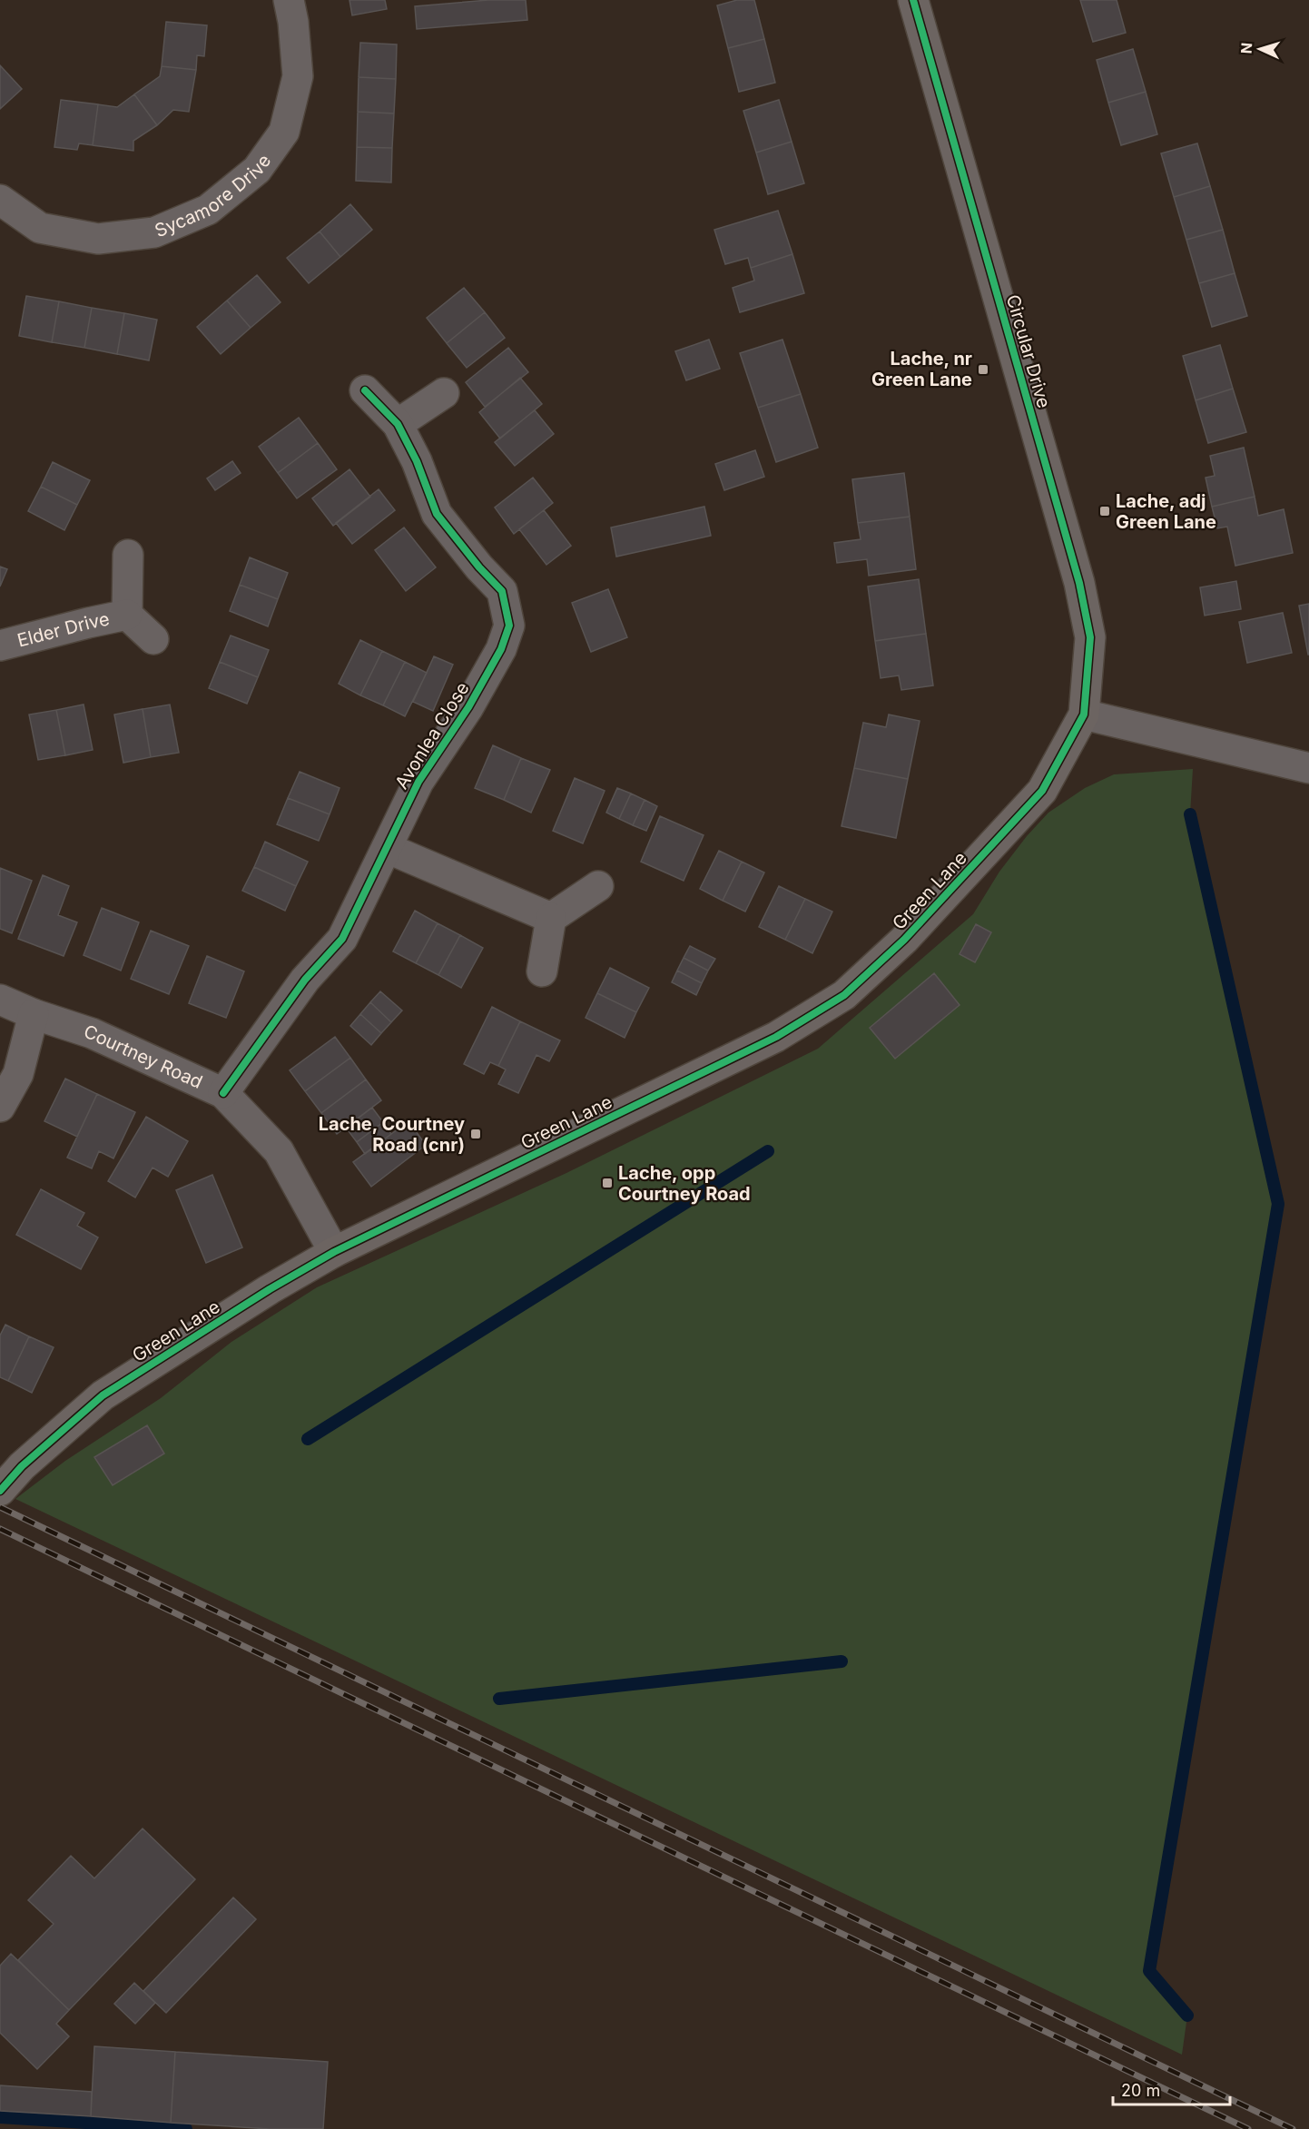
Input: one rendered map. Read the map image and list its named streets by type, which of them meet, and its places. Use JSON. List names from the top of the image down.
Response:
{
  "streets": {
    "street": [
      "Sycamore Drive",
      "Circular Drive",
      "Elder Drive",
      "Avonlea Close",
      "Green Lane",
      "Courtney Road"
    ]
  },
  "crossings": [
    ["Circular Drive", "Green Lane"],
    ["Avonlea Close", "Courtney Road"],
    ["Green Lane", "Courtney Road"]
  ],
  "places": {
    "transit": [
      "Lache, nr Green Lane",
      "Lache, adj Green Lane",
      "Lache, Courtney Road (cnr)",
      "Lache, opp Courtney Road"
    ]
  },
  "scale_bar": "20 m",
  "north": "left"
}
